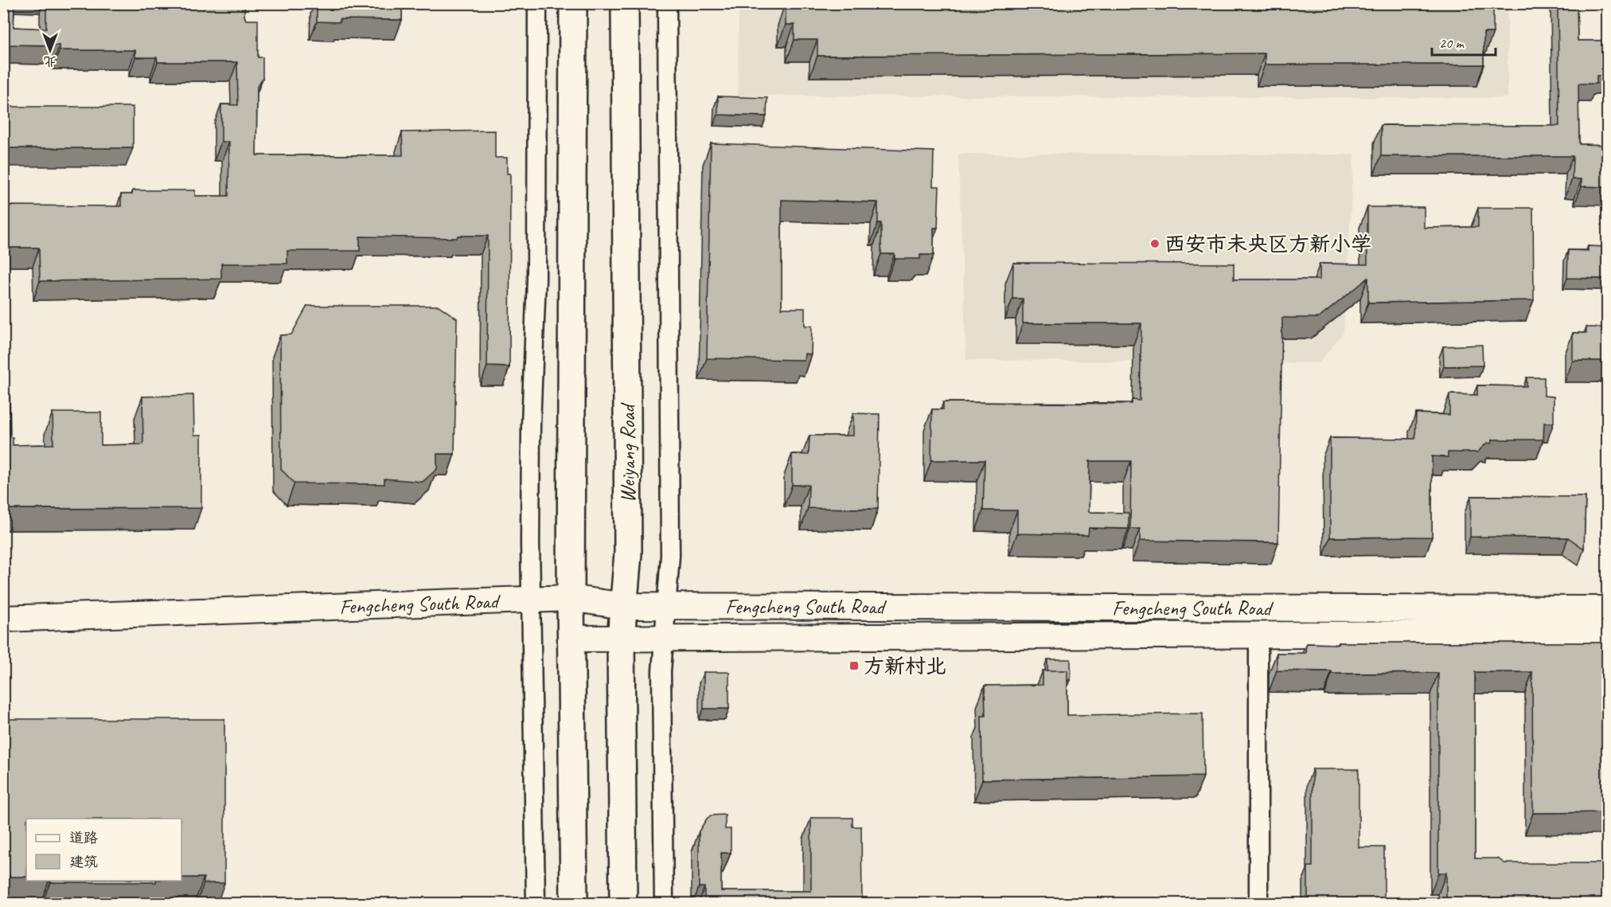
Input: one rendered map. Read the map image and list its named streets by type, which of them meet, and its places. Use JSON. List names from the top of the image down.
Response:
{
  "streets": {
    "main road": ["Weiyang Road"],
    "street": ["Fengcheng South Road"]
  },
  "crossings": [
    ["Weiyang Road", "Fengcheng South Road"]
  ],
  "places": {
    "other": ["西安市未央区方新小学"],
    "transit": ["方新村北"]
  },
  "legend": ["道路", "建筑"],
  "scale_bar": "20 m",
  "north": "bottom"
}
